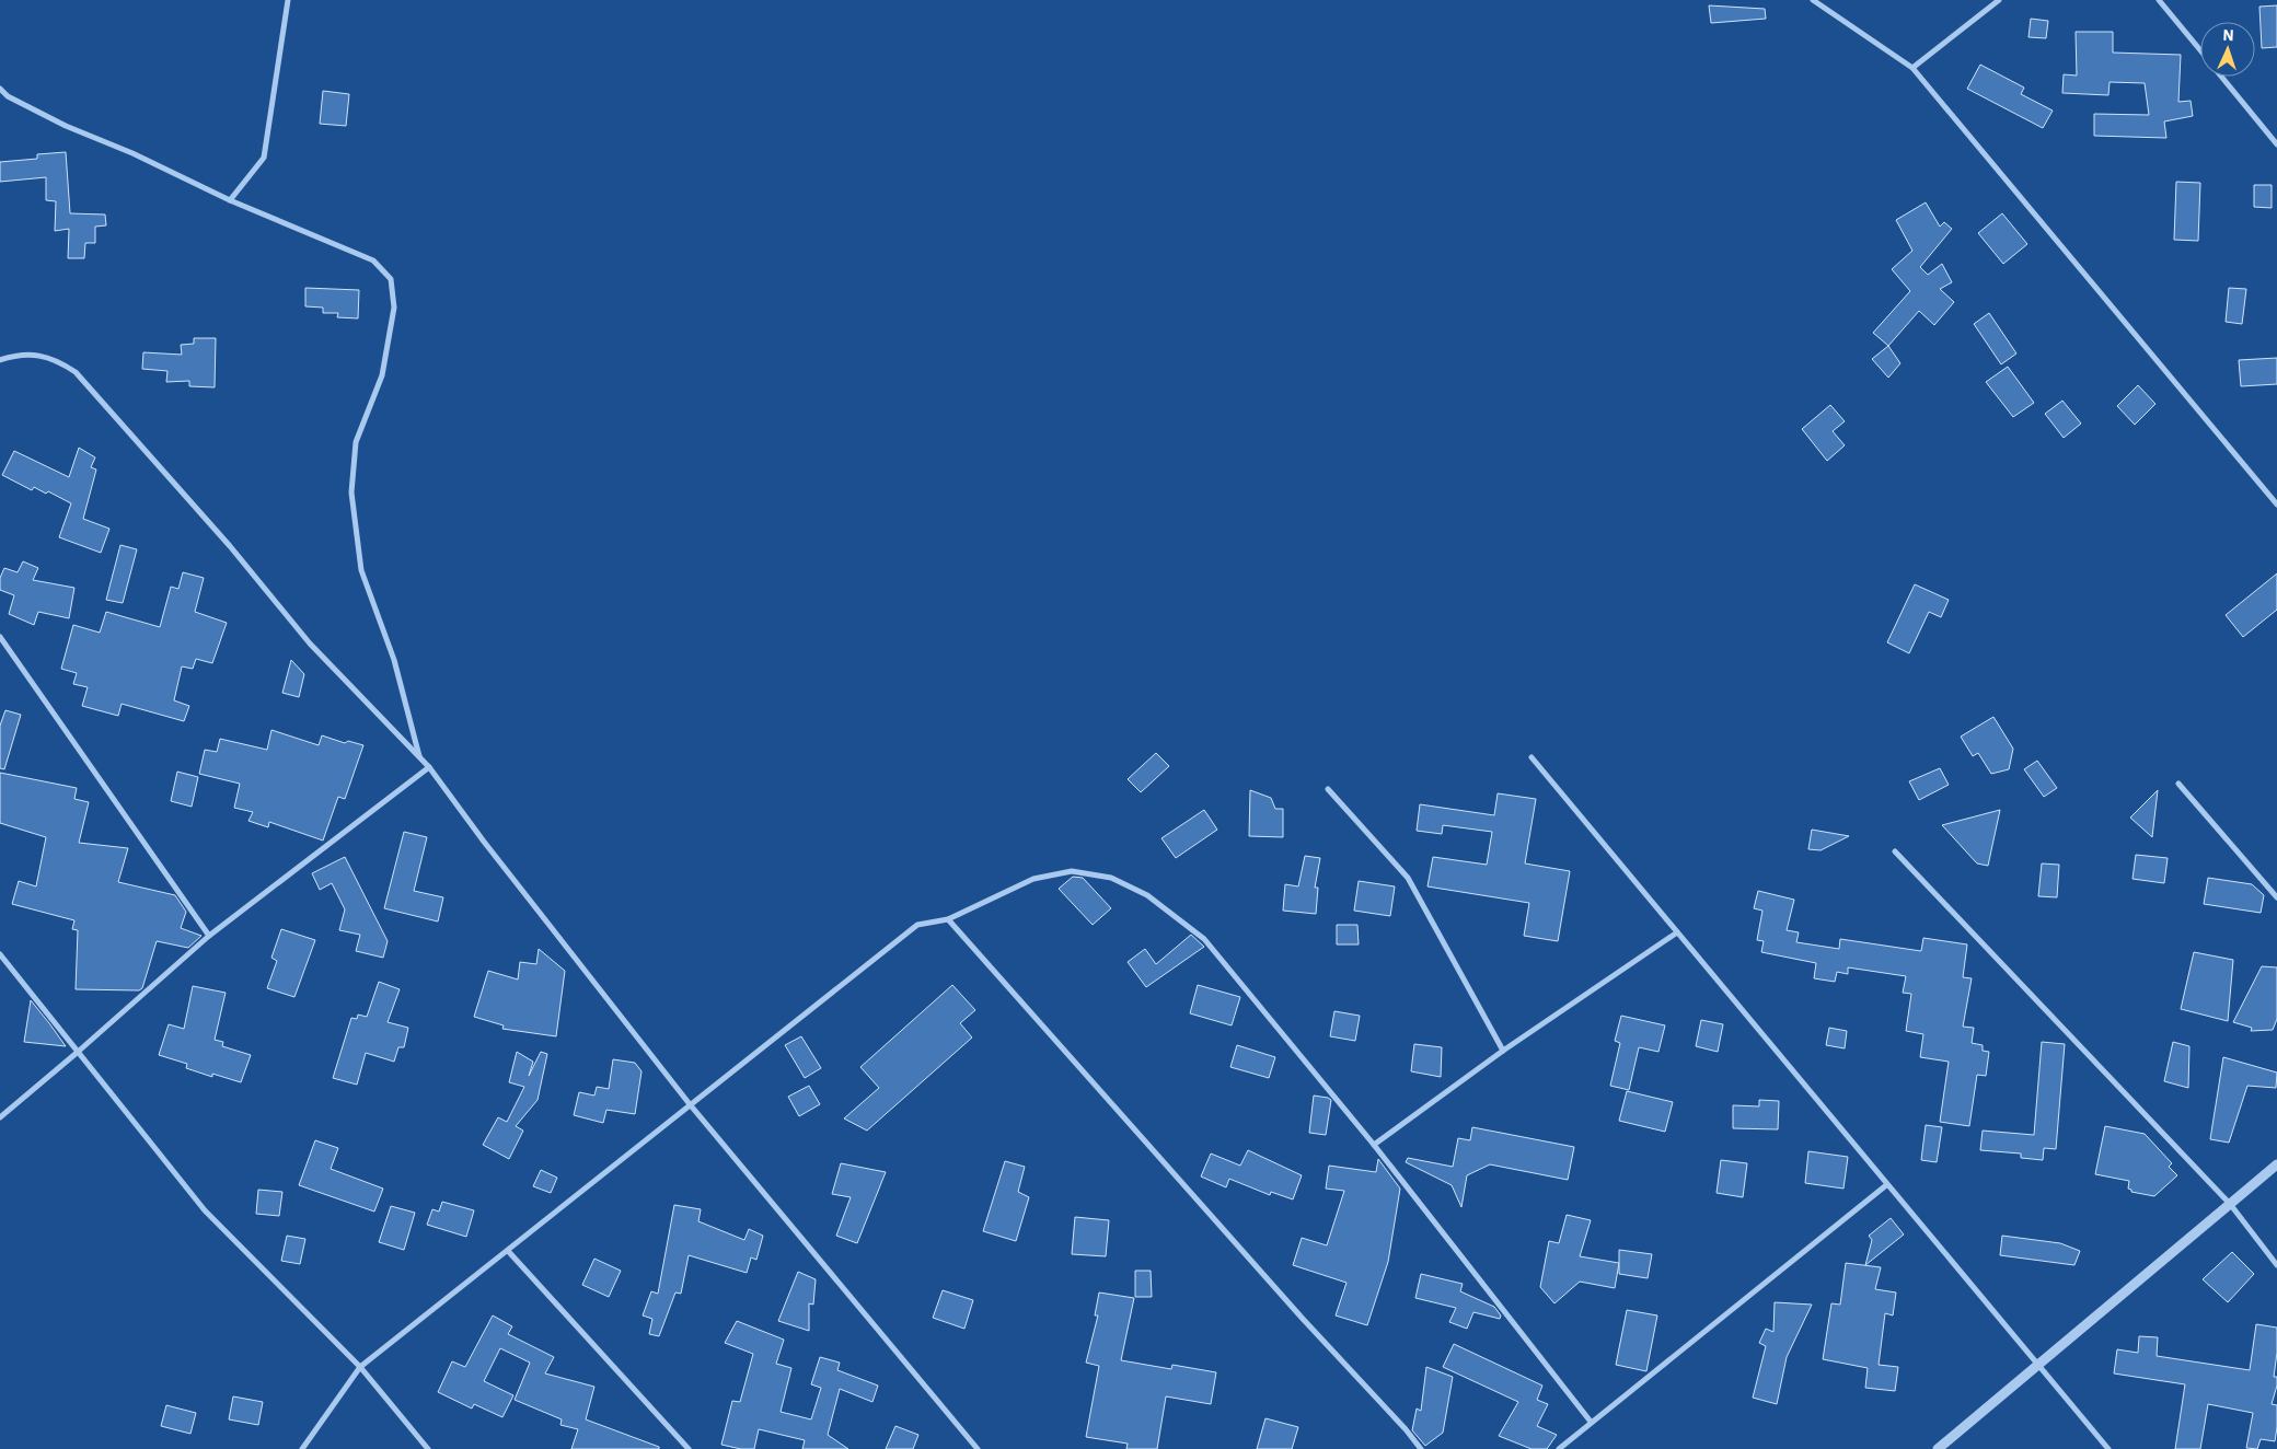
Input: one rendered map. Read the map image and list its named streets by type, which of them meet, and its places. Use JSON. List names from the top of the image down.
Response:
{
  "north": "top"
}
